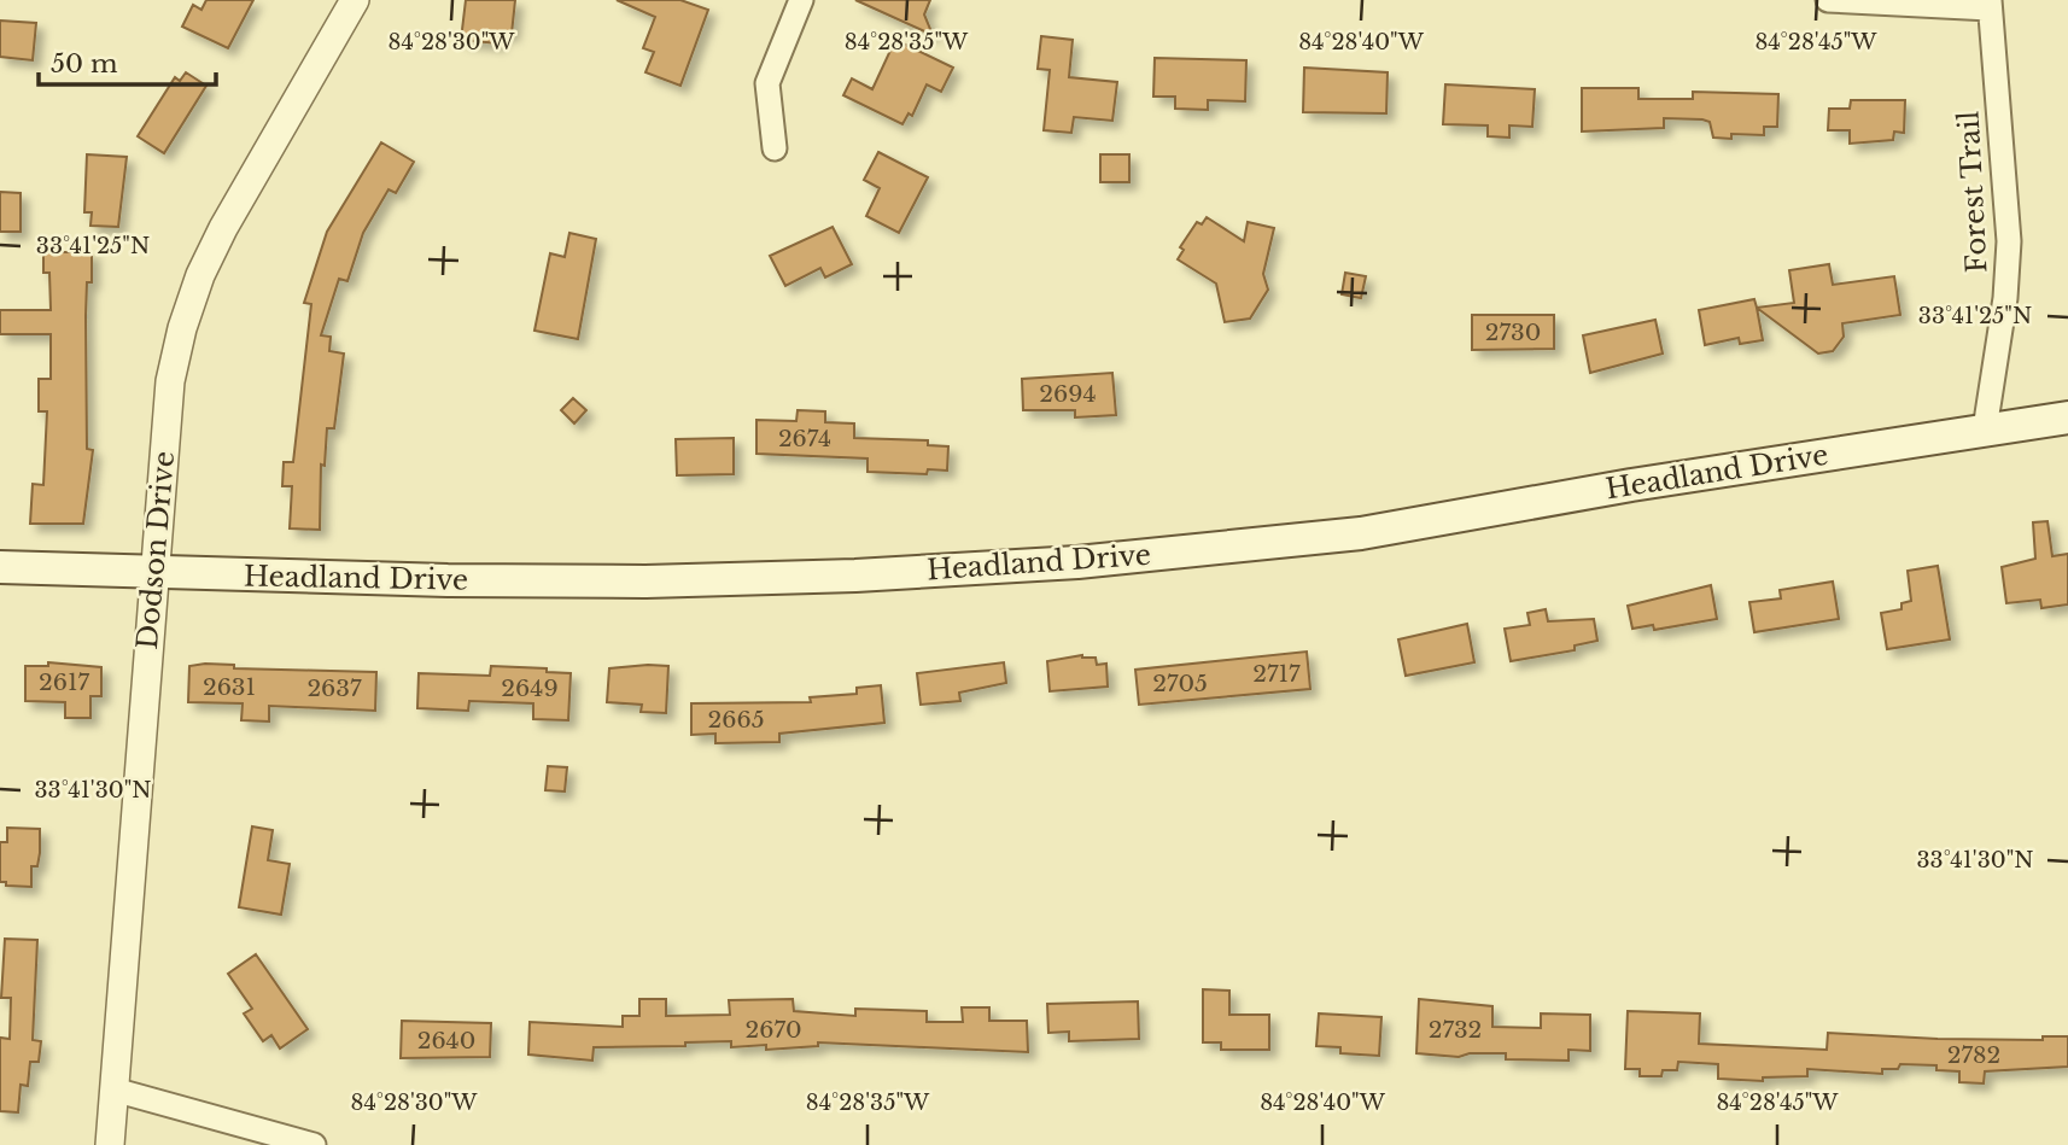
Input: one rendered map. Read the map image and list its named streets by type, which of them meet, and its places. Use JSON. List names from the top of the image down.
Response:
{
  "streets": {
    "main road": ["Headland Drive"],
    "street": ["Forest Trail", "Dodson Drive"]
  },
  "crossings": [
    ["Forest Trail", "Headland Drive"],
    ["Headland Drive", "Dodson Drive"]
  ],
  "house_numbers": [
    "2730",
    "2694",
    "2674",
    "2717",
    "2617",
    "2705",
    "2631",
    "2637",
    "2649",
    "2665",
    "2670",
    "2732",
    "2640",
    "2782"
  ],
  "scale_bar": "50 m",
  "coordinates": [
    "84°28'30\"W",
    "84°28'35\"W",
    "84°28'40\"W",
    "84°28'45\"W",
    "33°41'25\"N",
    "33°41'30\"N"
  ]
}
